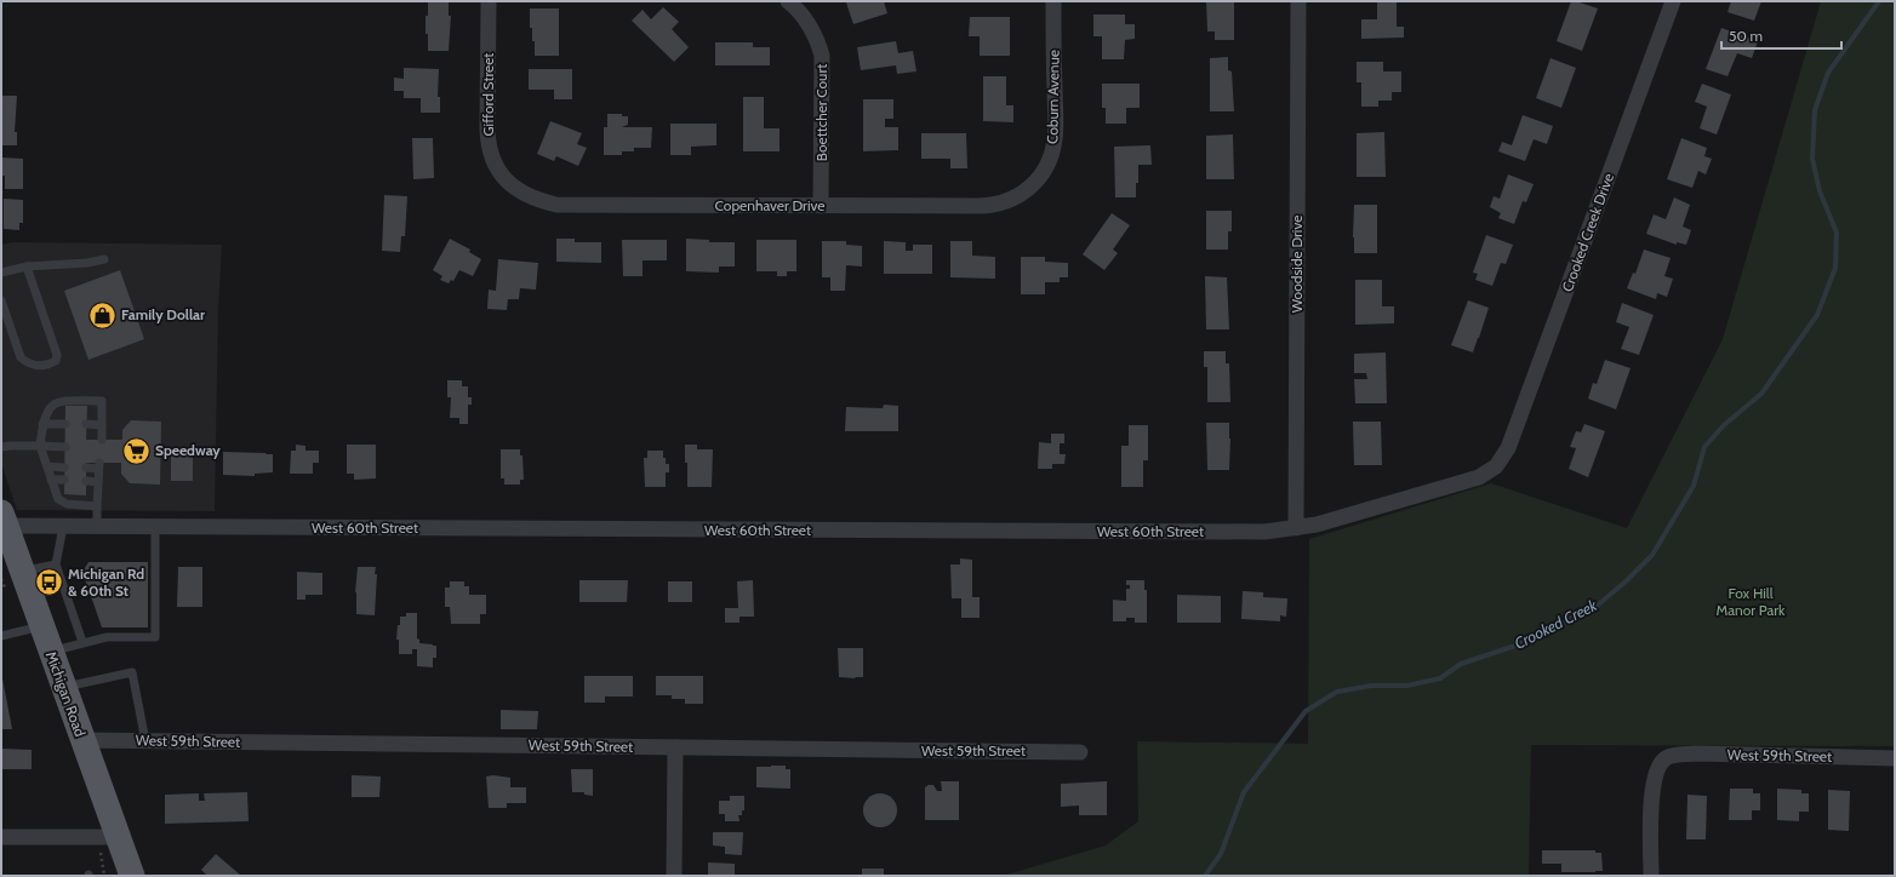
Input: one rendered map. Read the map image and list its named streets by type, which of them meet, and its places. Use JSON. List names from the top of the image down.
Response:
{
  "streets": {
    "main road": ["Michigan Road"],
    "street": [
      "Gifford Street",
      "Coburn Avenue",
      "Boettcher Court",
      "Copenhaver Drive",
      "Crooked Creek Drive",
      "Woodside Drive",
      "West 60th Street",
      "West 59th Street"
    ]
  },
  "crossings": [
    ["Gifford Street", "Copenhaver Drive"],
    ["Coburn Avenue", "Copenhaver Drive"],
    ["Boettcher Court", "Copenhaver Drive"],
    ["Crooked Creek Drive", "West 60th Street"],
    ["Woodside Drive", "West 60th Street"],
    ["West 60th Street", "Michigan Road"],
    ["Michigan Road", "West 59th Street"]
  ],
  "water": ["Crooked Creek"],
  "parks": ["Fox Hill Manor Park"],
  "places": {
    "shop": ["Family Dollar"],
    "supermarket": ["Speedway"],
    "bus stop": ["Michigan Rd & 60th St"]
  },
  "scale_bar": "50 m"
}
